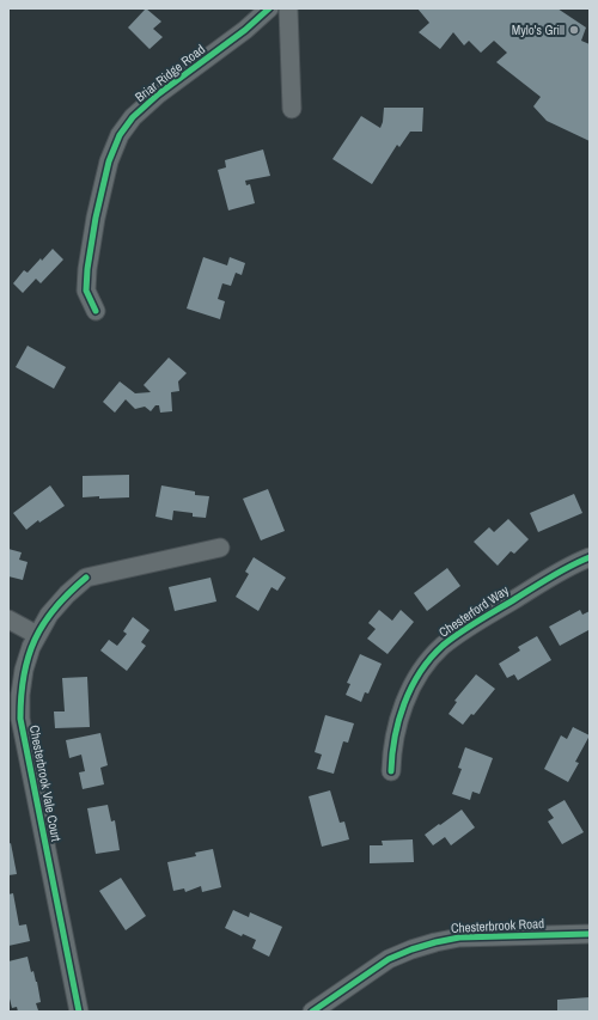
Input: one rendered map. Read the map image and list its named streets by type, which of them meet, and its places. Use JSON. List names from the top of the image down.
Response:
{
  "streets": {
    "street": [
      "Briar Ridge Road",
      "Chesterford Way",
      "Chesterbrook Vale Court",
      "Chesterbrook Road"
    ]
  },
  "places": ["Mylo's Grill"]
}
